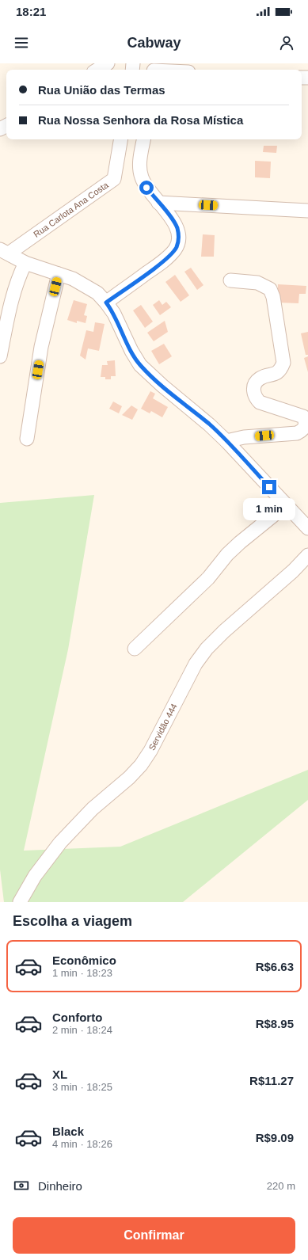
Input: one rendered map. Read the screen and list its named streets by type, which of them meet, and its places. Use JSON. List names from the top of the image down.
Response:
{
  "streets": {
    "street": ["Rua Carlota Ana Costa", "Servidão 444"]
  },
  "page": {
    "status": "18:21",
    "header": "Cabway",
    "banner": ["Rua União das Termas", "Rua Nossa Senhora da Rosa Mística"],
    "bubble": "1 min",
    "heading": "Escolha a viagem",
    "list": [
      {
        "name": "Econômico",
        "note": "1 min · 18:23",
        "value": "R$6.63"
      },
      {
        "name": "Conforto",
        "note": "2 min · 18:24",
        "value": "R$8.95"
      },
      {
        "name": "XL",
        "note": "3 min · 18:25",
        "value": "R$11.27"
      },
      {
        "name": "Black",
        "note": "4 min · 18:26",
        "value": "R$9.09"
      }
    ],
    "pay": ["Dinheiro", "220 m"],
    "buttons": "Confirmar"
  }
}
